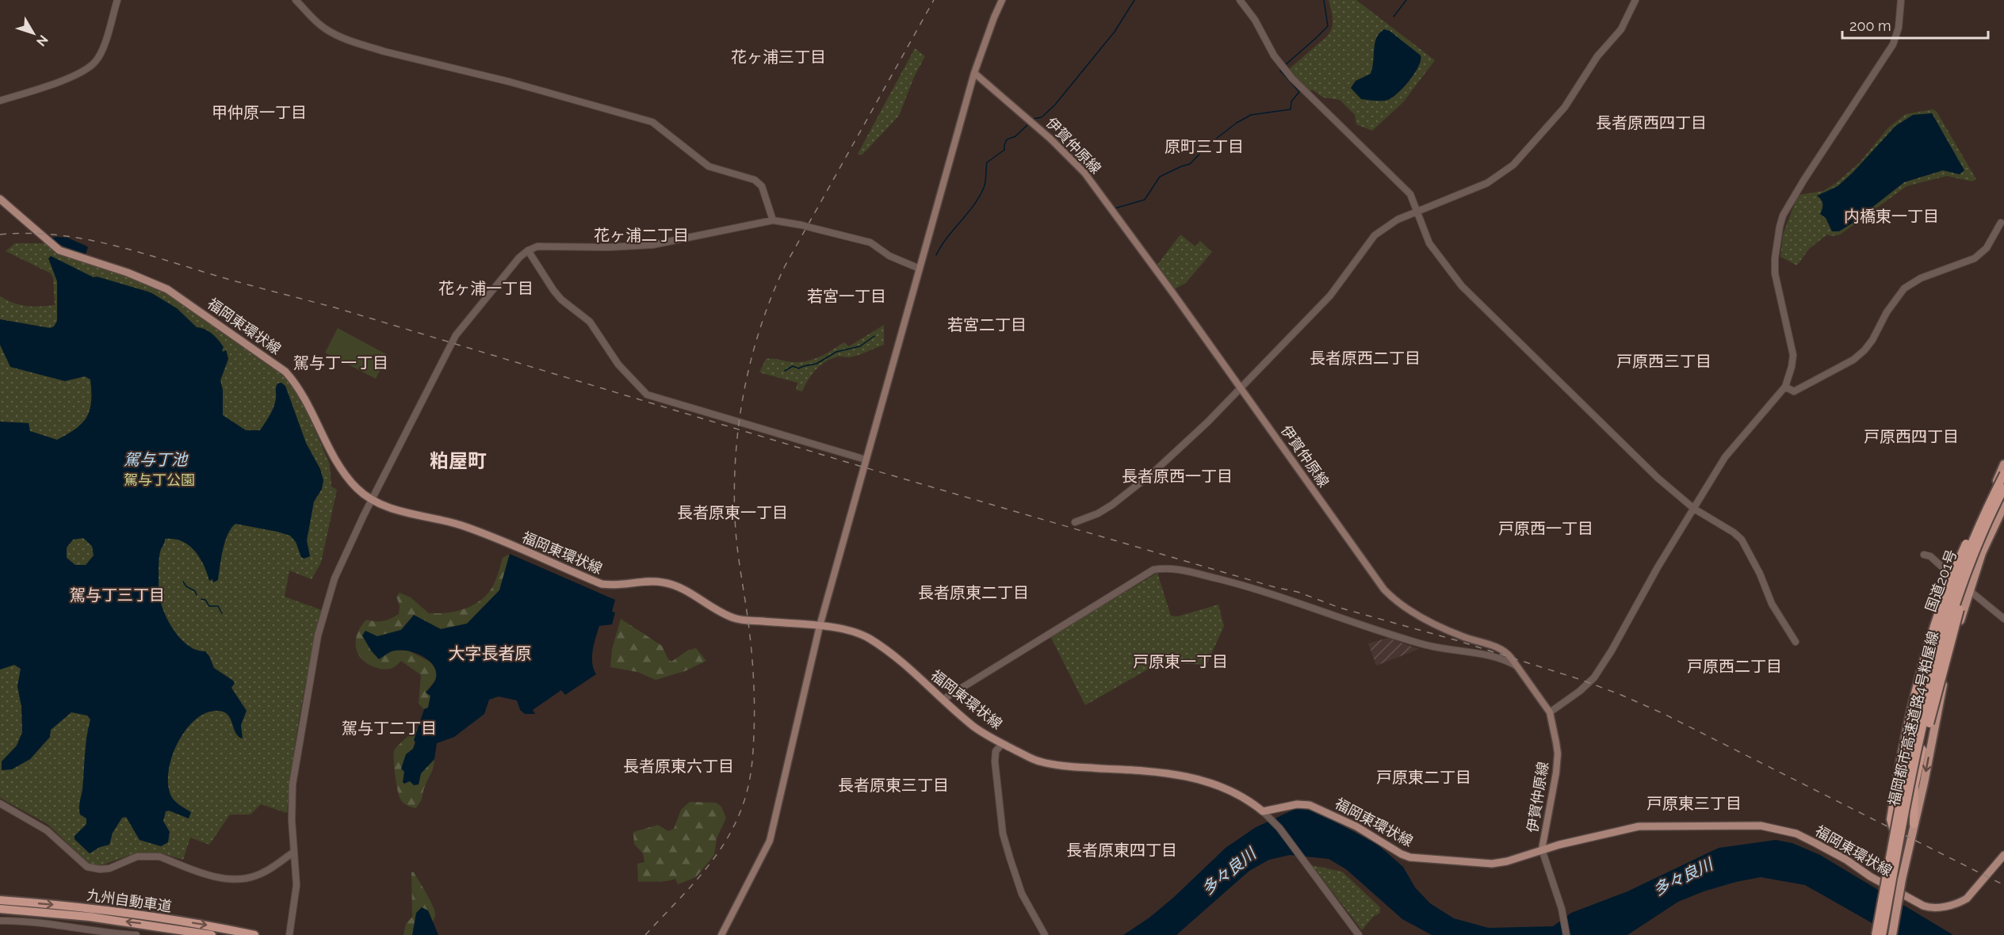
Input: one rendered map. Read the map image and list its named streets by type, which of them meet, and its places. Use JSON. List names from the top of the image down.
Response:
{
  "streets": {
    "highway": ["国道201号", "福岡都市高速道路4号粕屋線", "九州自動車道"],
    "main road": ["伊賀仲原線", "福岡東環状線"]
  },
  "crossings": [
    ["伊賀仲原線", "福岡東環状線"]
  ],
  "districts": [
    "花ヶ浦三丁目",
    "甲仲原一丁目",
    "長者原西四丁目",
    "原町三丁目",
    "内橋東一丁目",
    "花ヶ浦二丁目",
    "花ヶ浦一丁目",
    "若宮一丁目",
    "若宮二丁目",
    "長者原西二丁目",
    "戸原西三丁目",
    "駕与丁一丁目",
    "戸原西四丁目",
    "粕屋町",
    "長者原西一丁目",
    "長者原東一丁目",
    "戸原西一丁目",
    "長者原東二丁目",
    "駕与丁三丁目",
    "大字長者原",
    "戸原東一丁目",
    "戸原西二丁目",
    "駕与丁二丁目",
    "長者原東六丁目",
    "戸原東二丁目",
    "長者原東三丁目",
    "戸原東三丁目",
    "長者原東四丁目"
  ],
  "water": ["駕与丁池", "多々良川"],
  "parks": ["駕与丁公園"],
  "scale_bar": "200 m",
  "north": "bottom right"
}
